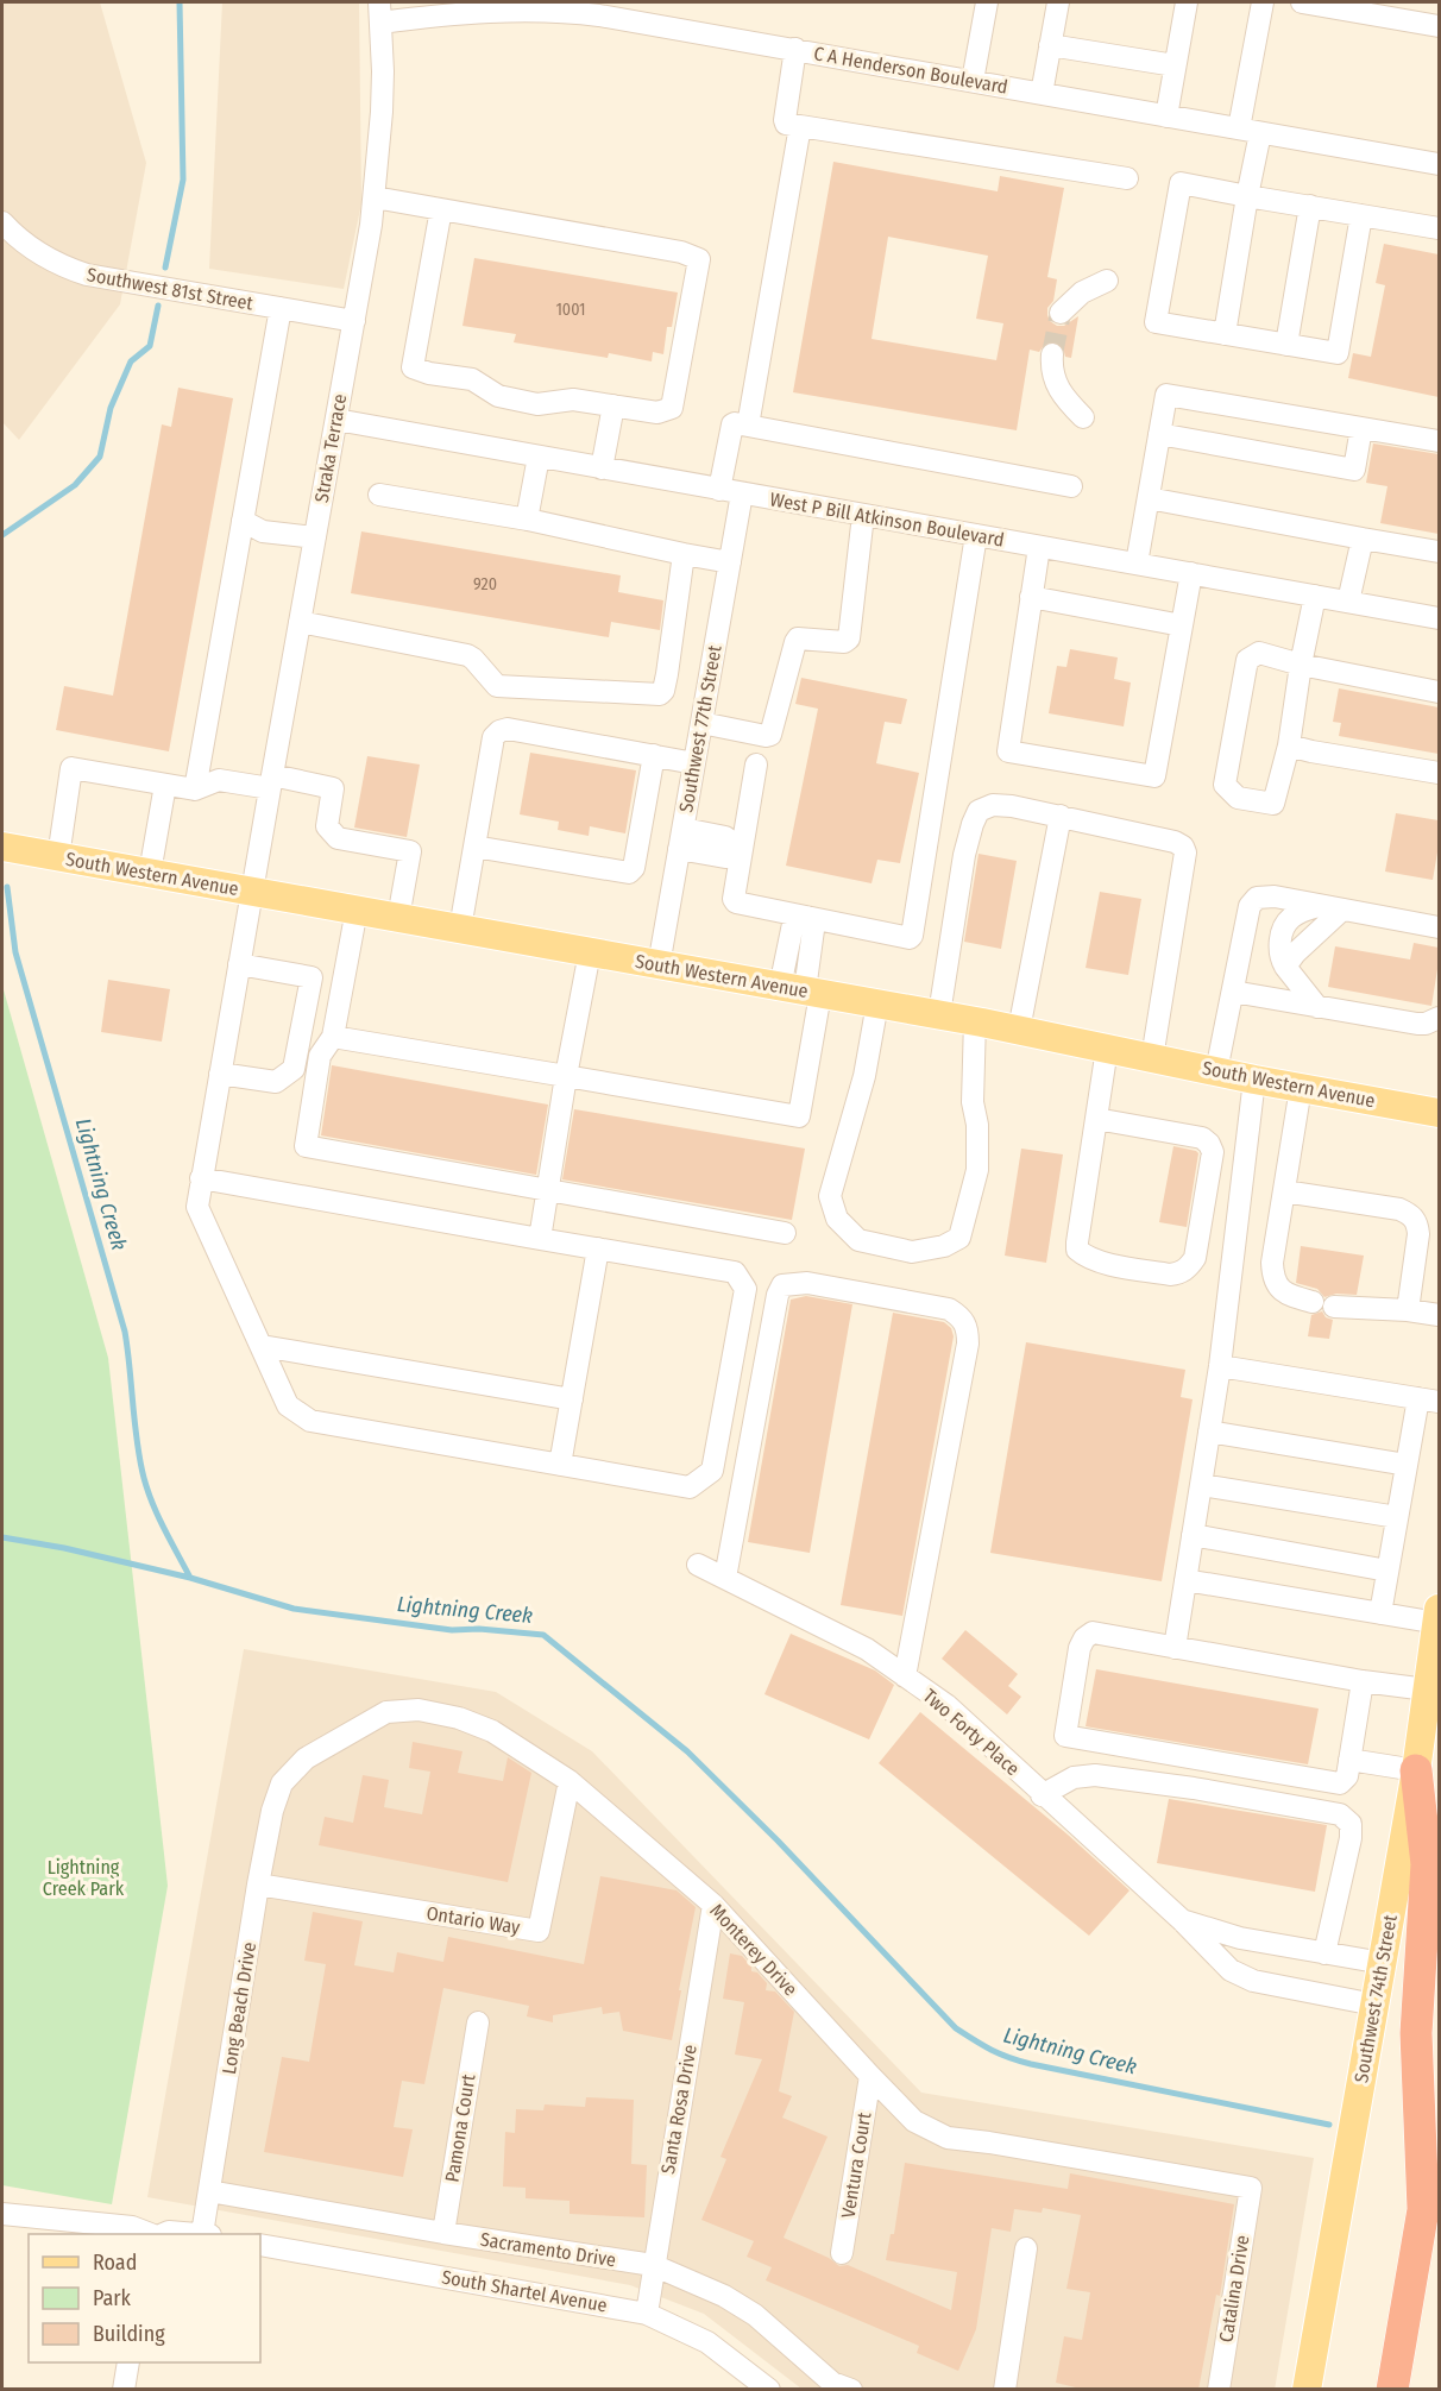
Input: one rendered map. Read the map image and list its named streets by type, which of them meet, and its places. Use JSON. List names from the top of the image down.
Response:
{
  "streets": {
    "main road": ["South Western Avenue", "Southwest 74th Street"],
    "street": [
      "C A Henderson Boulevard",
      "Southwest 81st Street",
      "Straka Terrace",
      "West P Bill Atkinson Boulevard",
      "Southwest 77th Street",
      "Two Forty Place",
      "Ontario Way",
      "Monterey Drive",
      "Long Beach Drive",
      "Santa Rosa Drive",
      "Pamona Court",
      "Ventura Court",
      "Sacramento Drive",
      "Catalina Drive",
      "South Shartel Avenue"
    ]
  },
  "crossings": [
    ["C A Henderson Boulevard", "Straka Terrace"],
    ["Southwest 81st Street", "Straka Terrace"],
    ["Straka Terrace", "West P Bill Atkinson Boulevard"],
    ["Straka Terrace", "South Western Avenue"],
    ["West P Bill Atkinson Boulevard", "Southwest 77th Street"],
    ["Southwest 77th Street", "South Western Avenue"],
    ["Two Forty Place", "Southwest 74th Street"],
    ["Ontario Way", "Monterey Drive"],
    ["Ontario Way", "Long Beach Drive"],
    ["Monterey Drive", "Long Beach Drive"],
    ["Monterey Drive", "Santa Rosa Drive"],
    ["Monterey Drive", "Ventura Court"],
    ["Monterey Drive", "Catalina Drive"],
    ["Long Beach Drive", "Sacramento Drive"],
    ["Santa Rosa Drive", "Sacramento Drive"],
    ["Santa Rosa Drive", "South Shartel Avenue"],
    ["Pamona Court", "Sacramento Drive"]
  ],
  "water": ["Lightning Creek"],
  "parks": ["Lightning Creek Park"],
  "house_numbers": ["1001", "920"],
  "legend": ["Road", "Park", "Building"]
}
